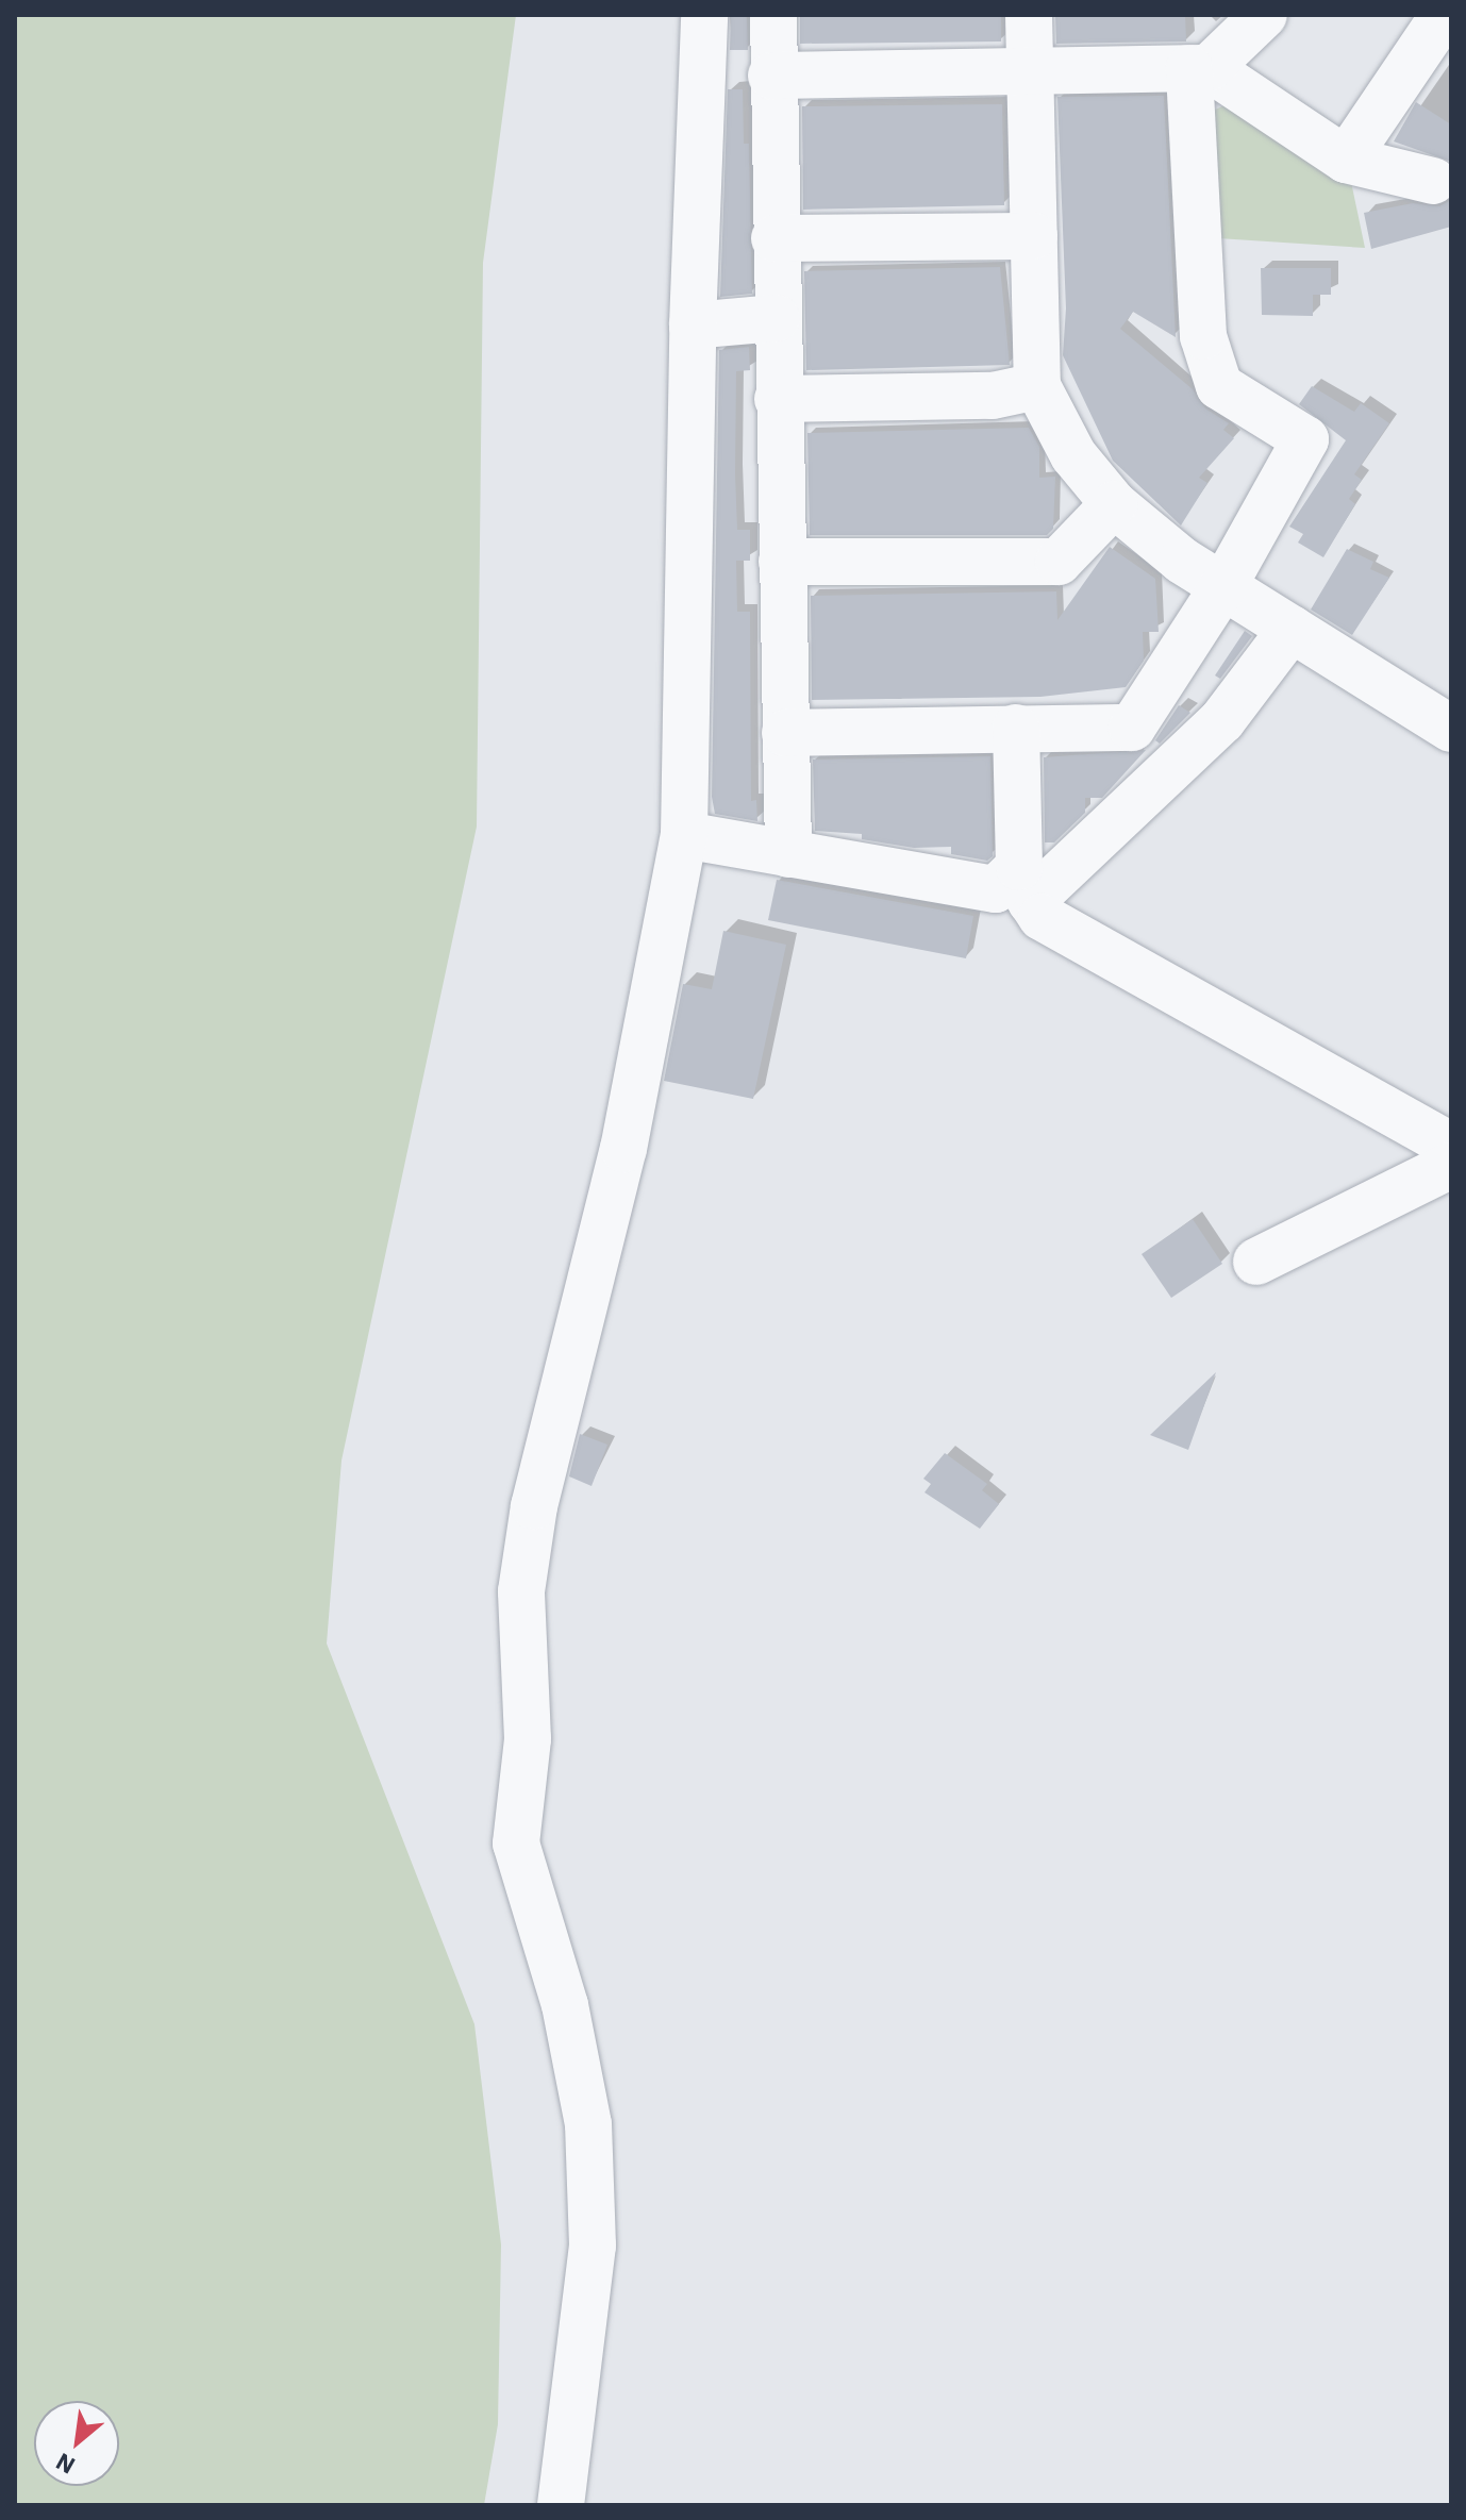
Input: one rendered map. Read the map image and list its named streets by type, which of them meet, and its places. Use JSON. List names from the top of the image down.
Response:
{
  "north": "bottom left"
}
